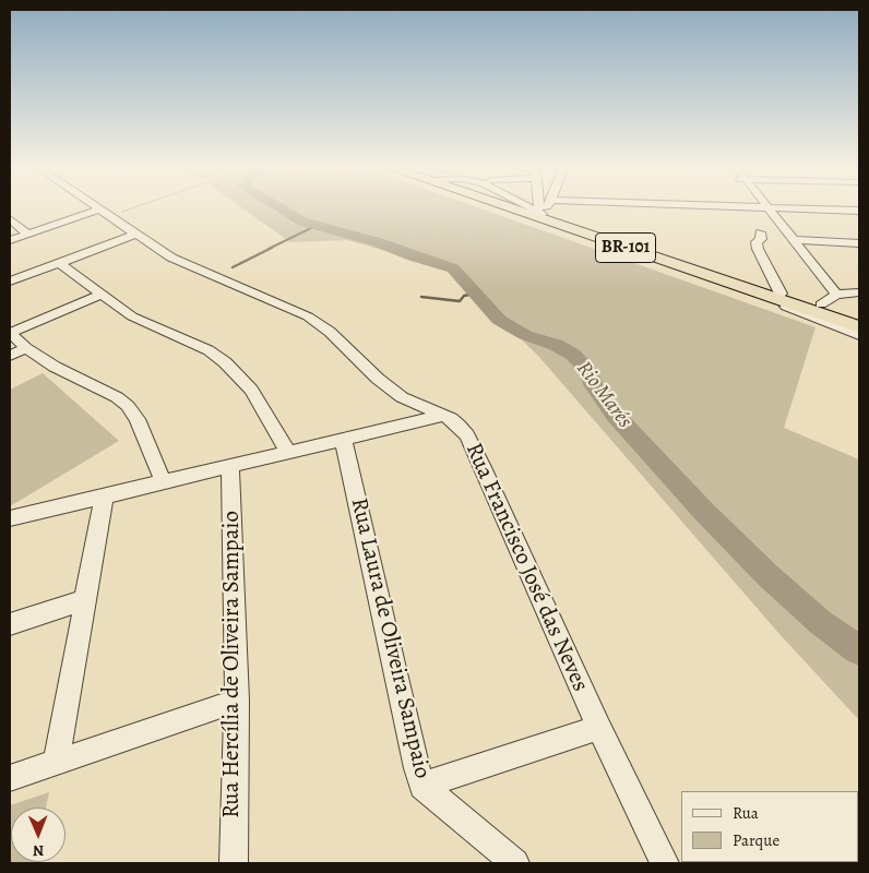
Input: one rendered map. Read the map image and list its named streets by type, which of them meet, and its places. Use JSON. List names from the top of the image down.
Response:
{
  "streets": {
    "highway": ["BR-101"],
    "street": ["Rua Francisco José das Neves", "Rua Laura de Oliveira Sampaio", "Rua Hercília de Oliveira Sampaio"]
  },
  "water": ["Rio Marés"],
  "legend": ["Rua", "Parque"],
  "north": "bottom"
}
